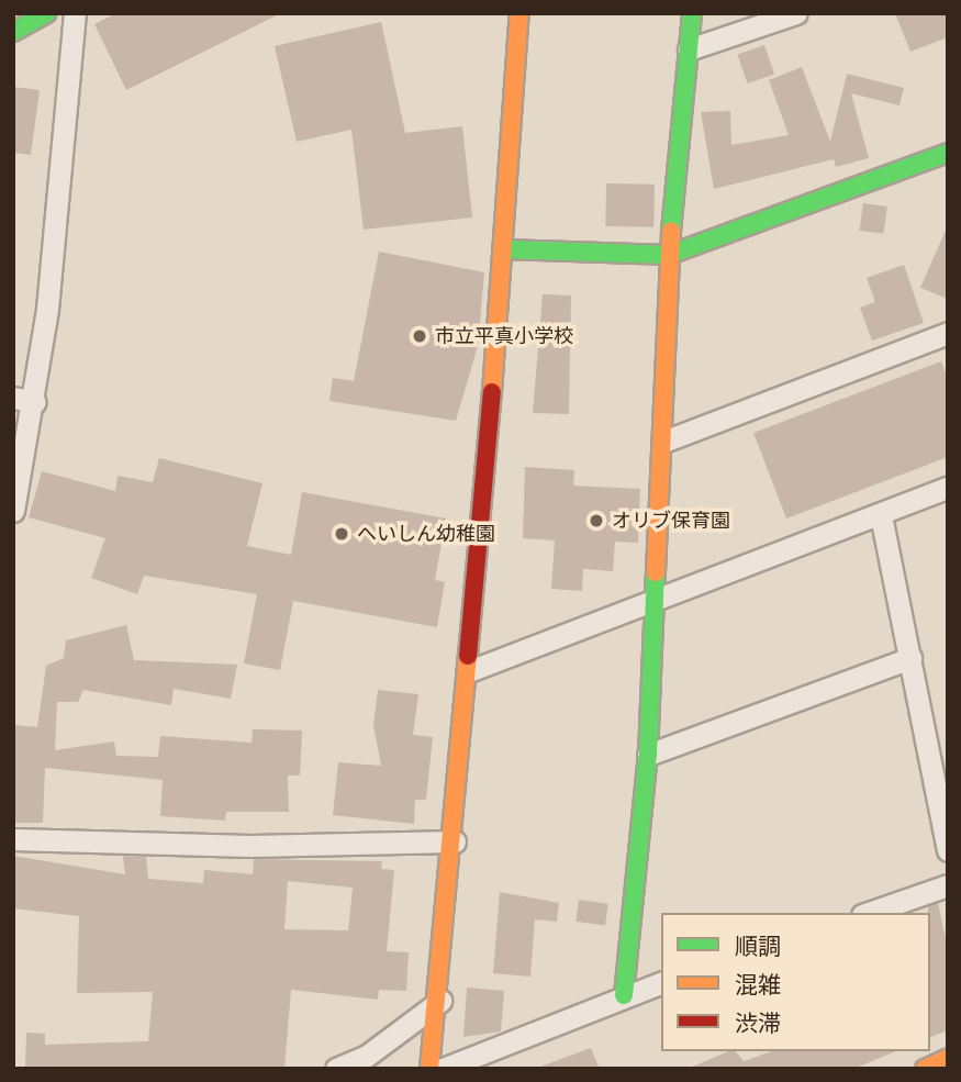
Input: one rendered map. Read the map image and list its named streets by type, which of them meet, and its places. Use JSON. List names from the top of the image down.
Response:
{
  "places": ["市立平真小学校", "オリブ保育園", "へいしん幼稚園"],
  "legend": ["順調", "混雑", "渋滞"]
}
